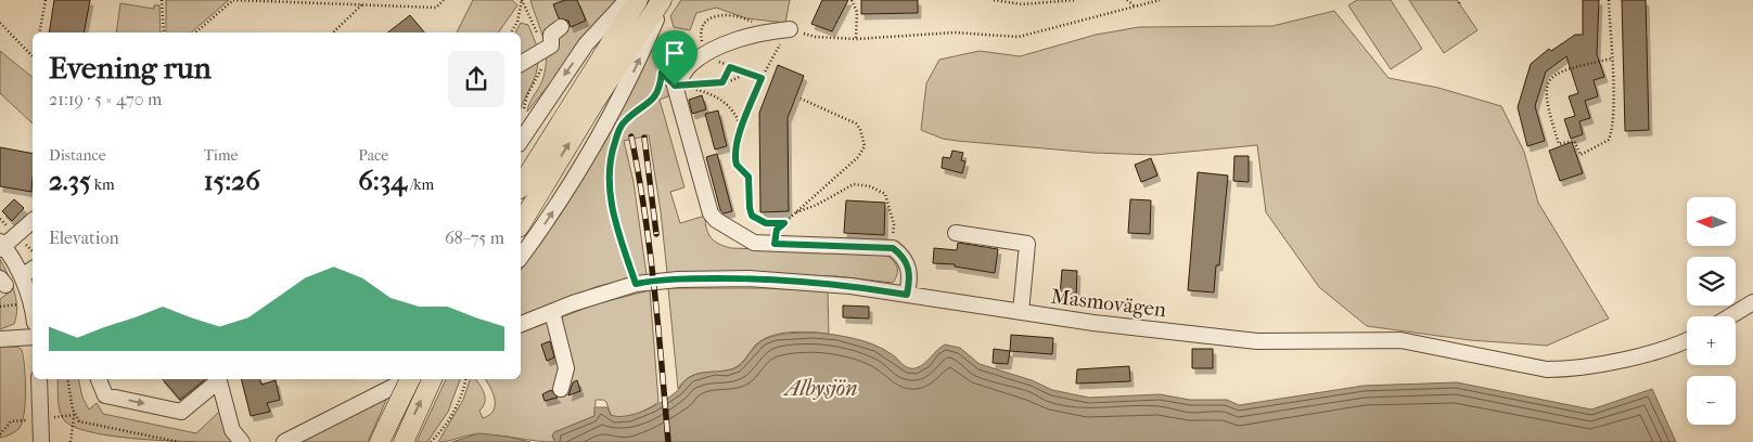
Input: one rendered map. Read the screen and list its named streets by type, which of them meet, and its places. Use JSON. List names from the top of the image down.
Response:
{
  "streets": {
    "street": ["Masmovägen"]
  },
  "water": ["Albysjön"],
  "north": "left",
  "page": {
    "heading": ["Evening run", "21:19 · 5 × 470 m"],
    "stats": [
      ["Distance", "2.35 km"],
      ["Time", "15:26"],
      ["Pace", "6:34 /km"]
    ],
    "map_buttons": ["+", "−"],
    "chart": ["Elevation", "68–75 m"]
  }
}
